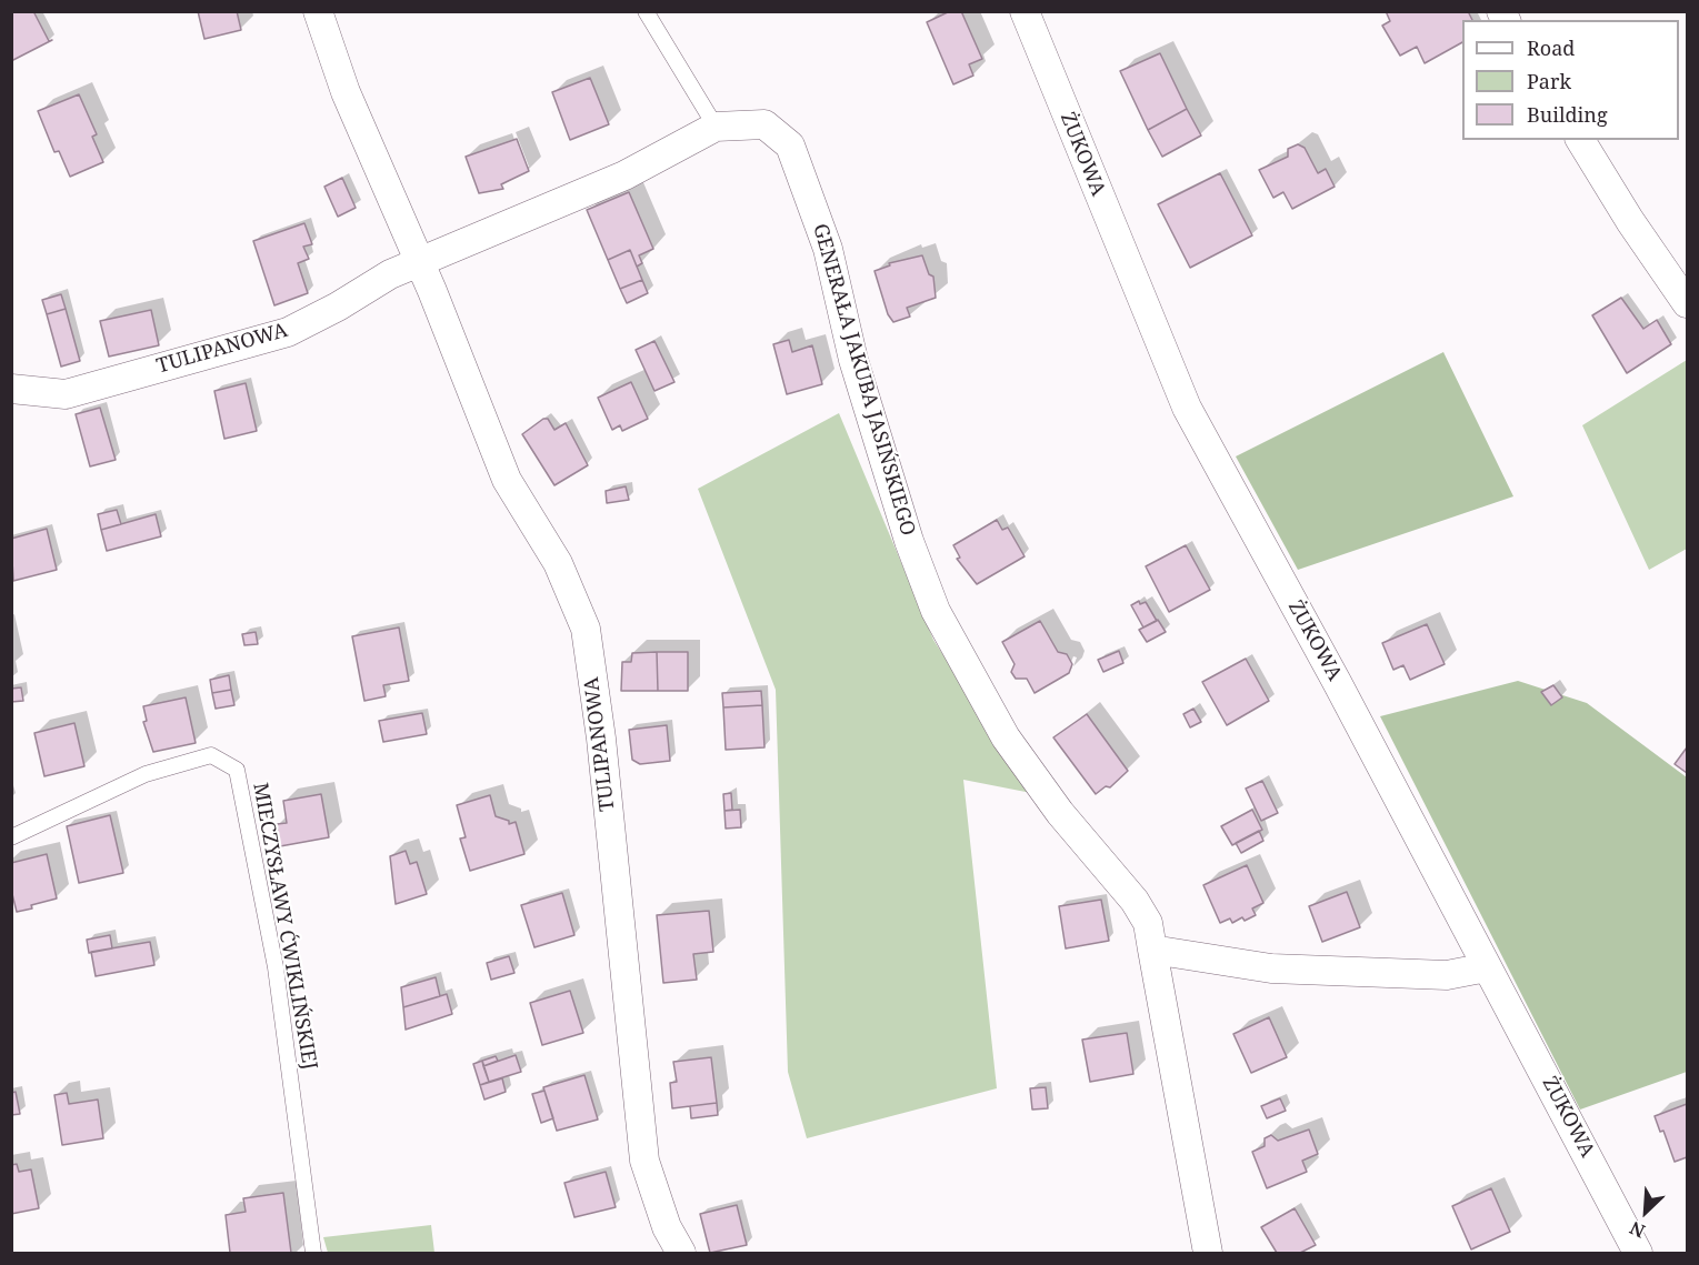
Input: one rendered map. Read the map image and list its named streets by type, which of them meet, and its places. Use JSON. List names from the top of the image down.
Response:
{
  "streets": {
    "street": ["ŻUKOWA", "TULIPANOWA", "GENERAŁA JAKUBA JASIŃSKIEGO"],
    "lane": ["MIECZYSŁAWY ĆWIKLIŃSKIEJ"]
  },
  "crossings": [
    ["TULIPANOWA", "GENERAŁA JAKUBA JASIŃSKIEGO"]
  ],
  "legend": ["Road", "Park", "Building"],
  "north": "bottom left"
}
